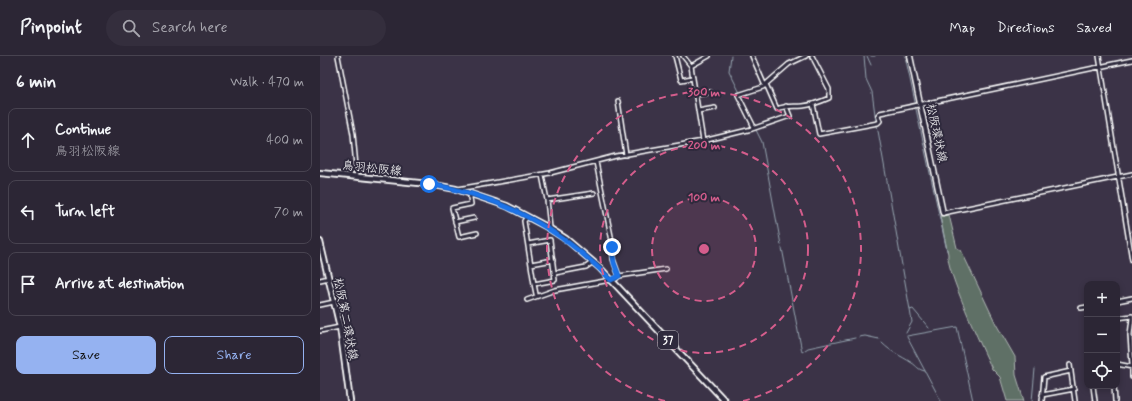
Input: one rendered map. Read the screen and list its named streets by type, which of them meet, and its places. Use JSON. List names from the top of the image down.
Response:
{
  "streets": {
    "main road": [
      "松阪環状線",
      "鳥羽松阪線",
      "松阪第二環状線",
      "37"
    ]
  },
  "page": {
    "header": "Pinpoint",
    "search": "Search here",
    "nav": ["Map", "Directions", "Saved"],
    "heading": ["6 min", "Walk · 470 m"],
    "list": [
      ["Continue", "鳥羽松阪線", "400 m"],
      ["Turn left", "70 m"],
      "Arrive at destination"
    ],
    "map_buttons": ["+", "−"],
    "buttons": ["Save", "Share"]
  },
  "rings": ["300 m", "200 m", "100 m"]
}
